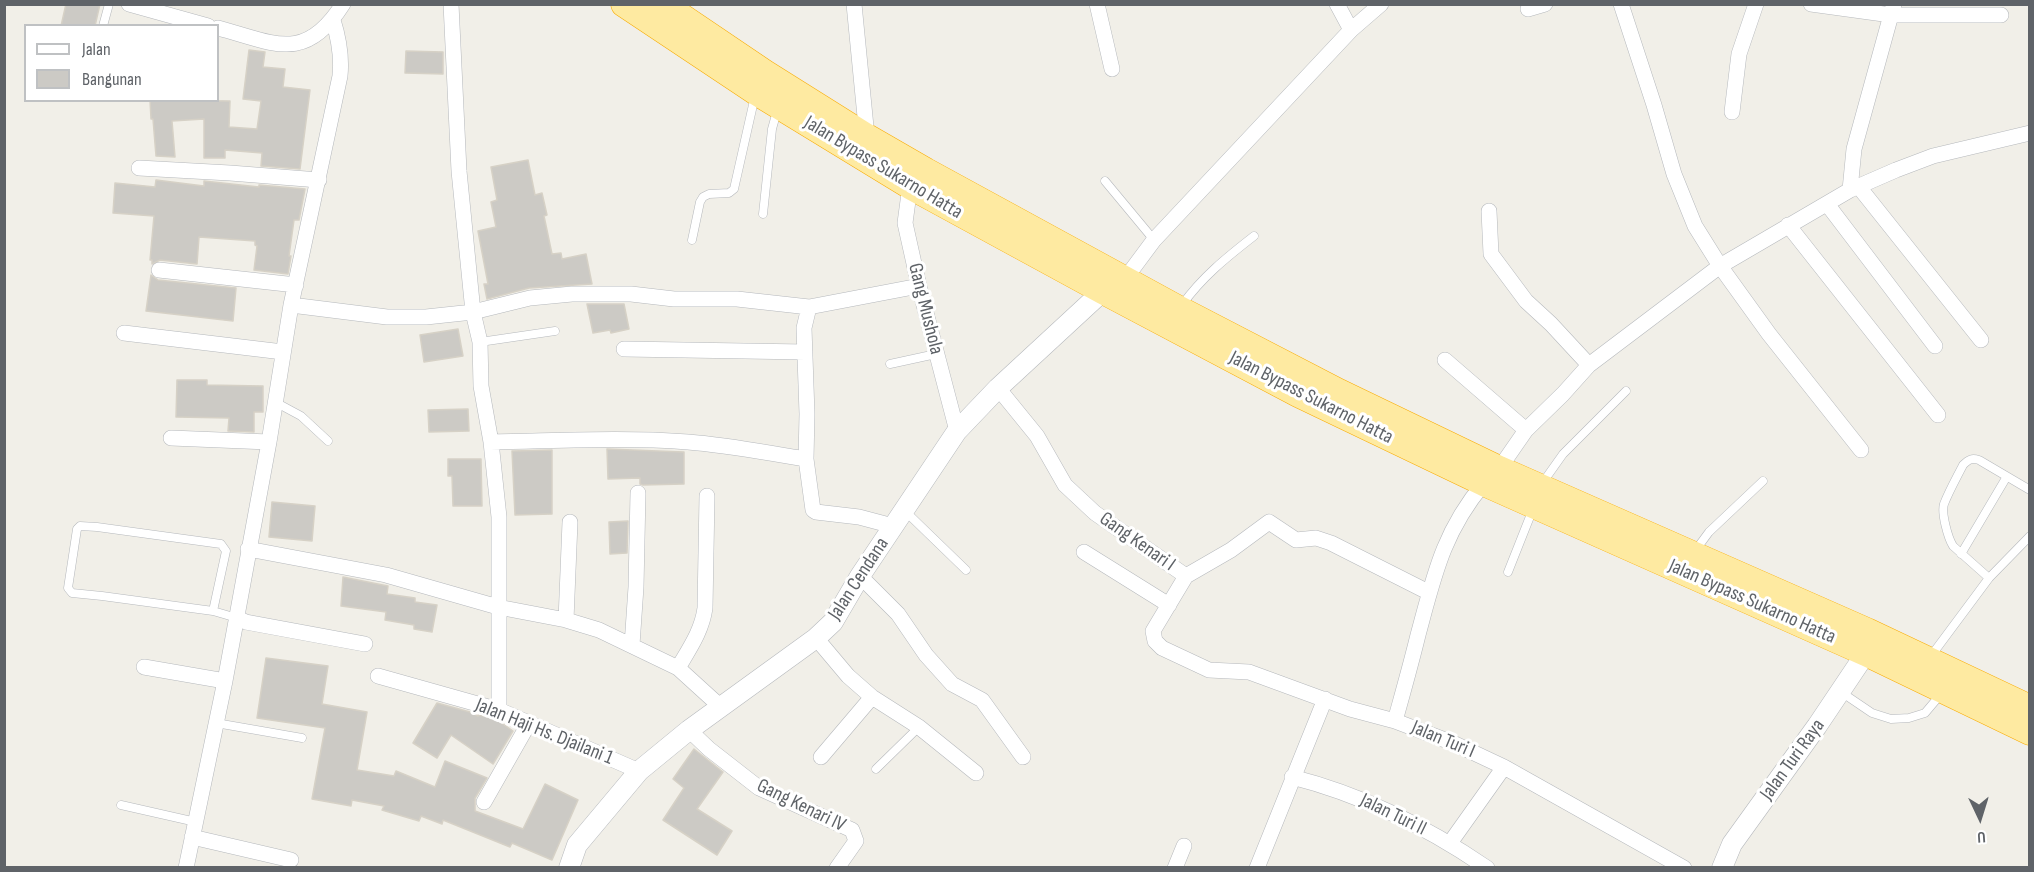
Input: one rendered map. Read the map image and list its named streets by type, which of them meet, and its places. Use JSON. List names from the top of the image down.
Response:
{
  "streets": {
    "highway": ["Jalan Bypass Sukarno Hatta"],
    "street": [
      "Gang Mushola",
      "Gang Kenari I",
      "Jalan Cendana",
      "Jalan Haji Hs. Djailani 1",
      "Jalan Turi I",
      "Jalan Turi Raya",
      "Gang Kenari IV",
      "Jalan Turi II"
    ]
  },
  "crossings": [
    ["Jalan Bypass Sukarno Hatta", "Gang Mushola"],
    ["Jalan Bypass Sukarno Hatta", "Jalan Cendana"],
    ["Jalan Bypass Sukarno Hatta", "Jalan Turi I"],
    ["Jalan Bypass Sukarno Hatta", "Jalan Turi Raya"],
    ["Gang Mushola", "Jalan Cendana"],
    ["Gang Kenari I", "Jalan Cendana"],
    ["Gang Kenari I", "Jalan Turi I"],
    ["Jalan Cendana", "Jalan Haji Hs. Djailani 1"],
    ["Jalan Cendana", "Gang Kenari IV"]
  ],
  "legend": ["Jalan", "Bangunan"],
  "north": "bottom"
}
